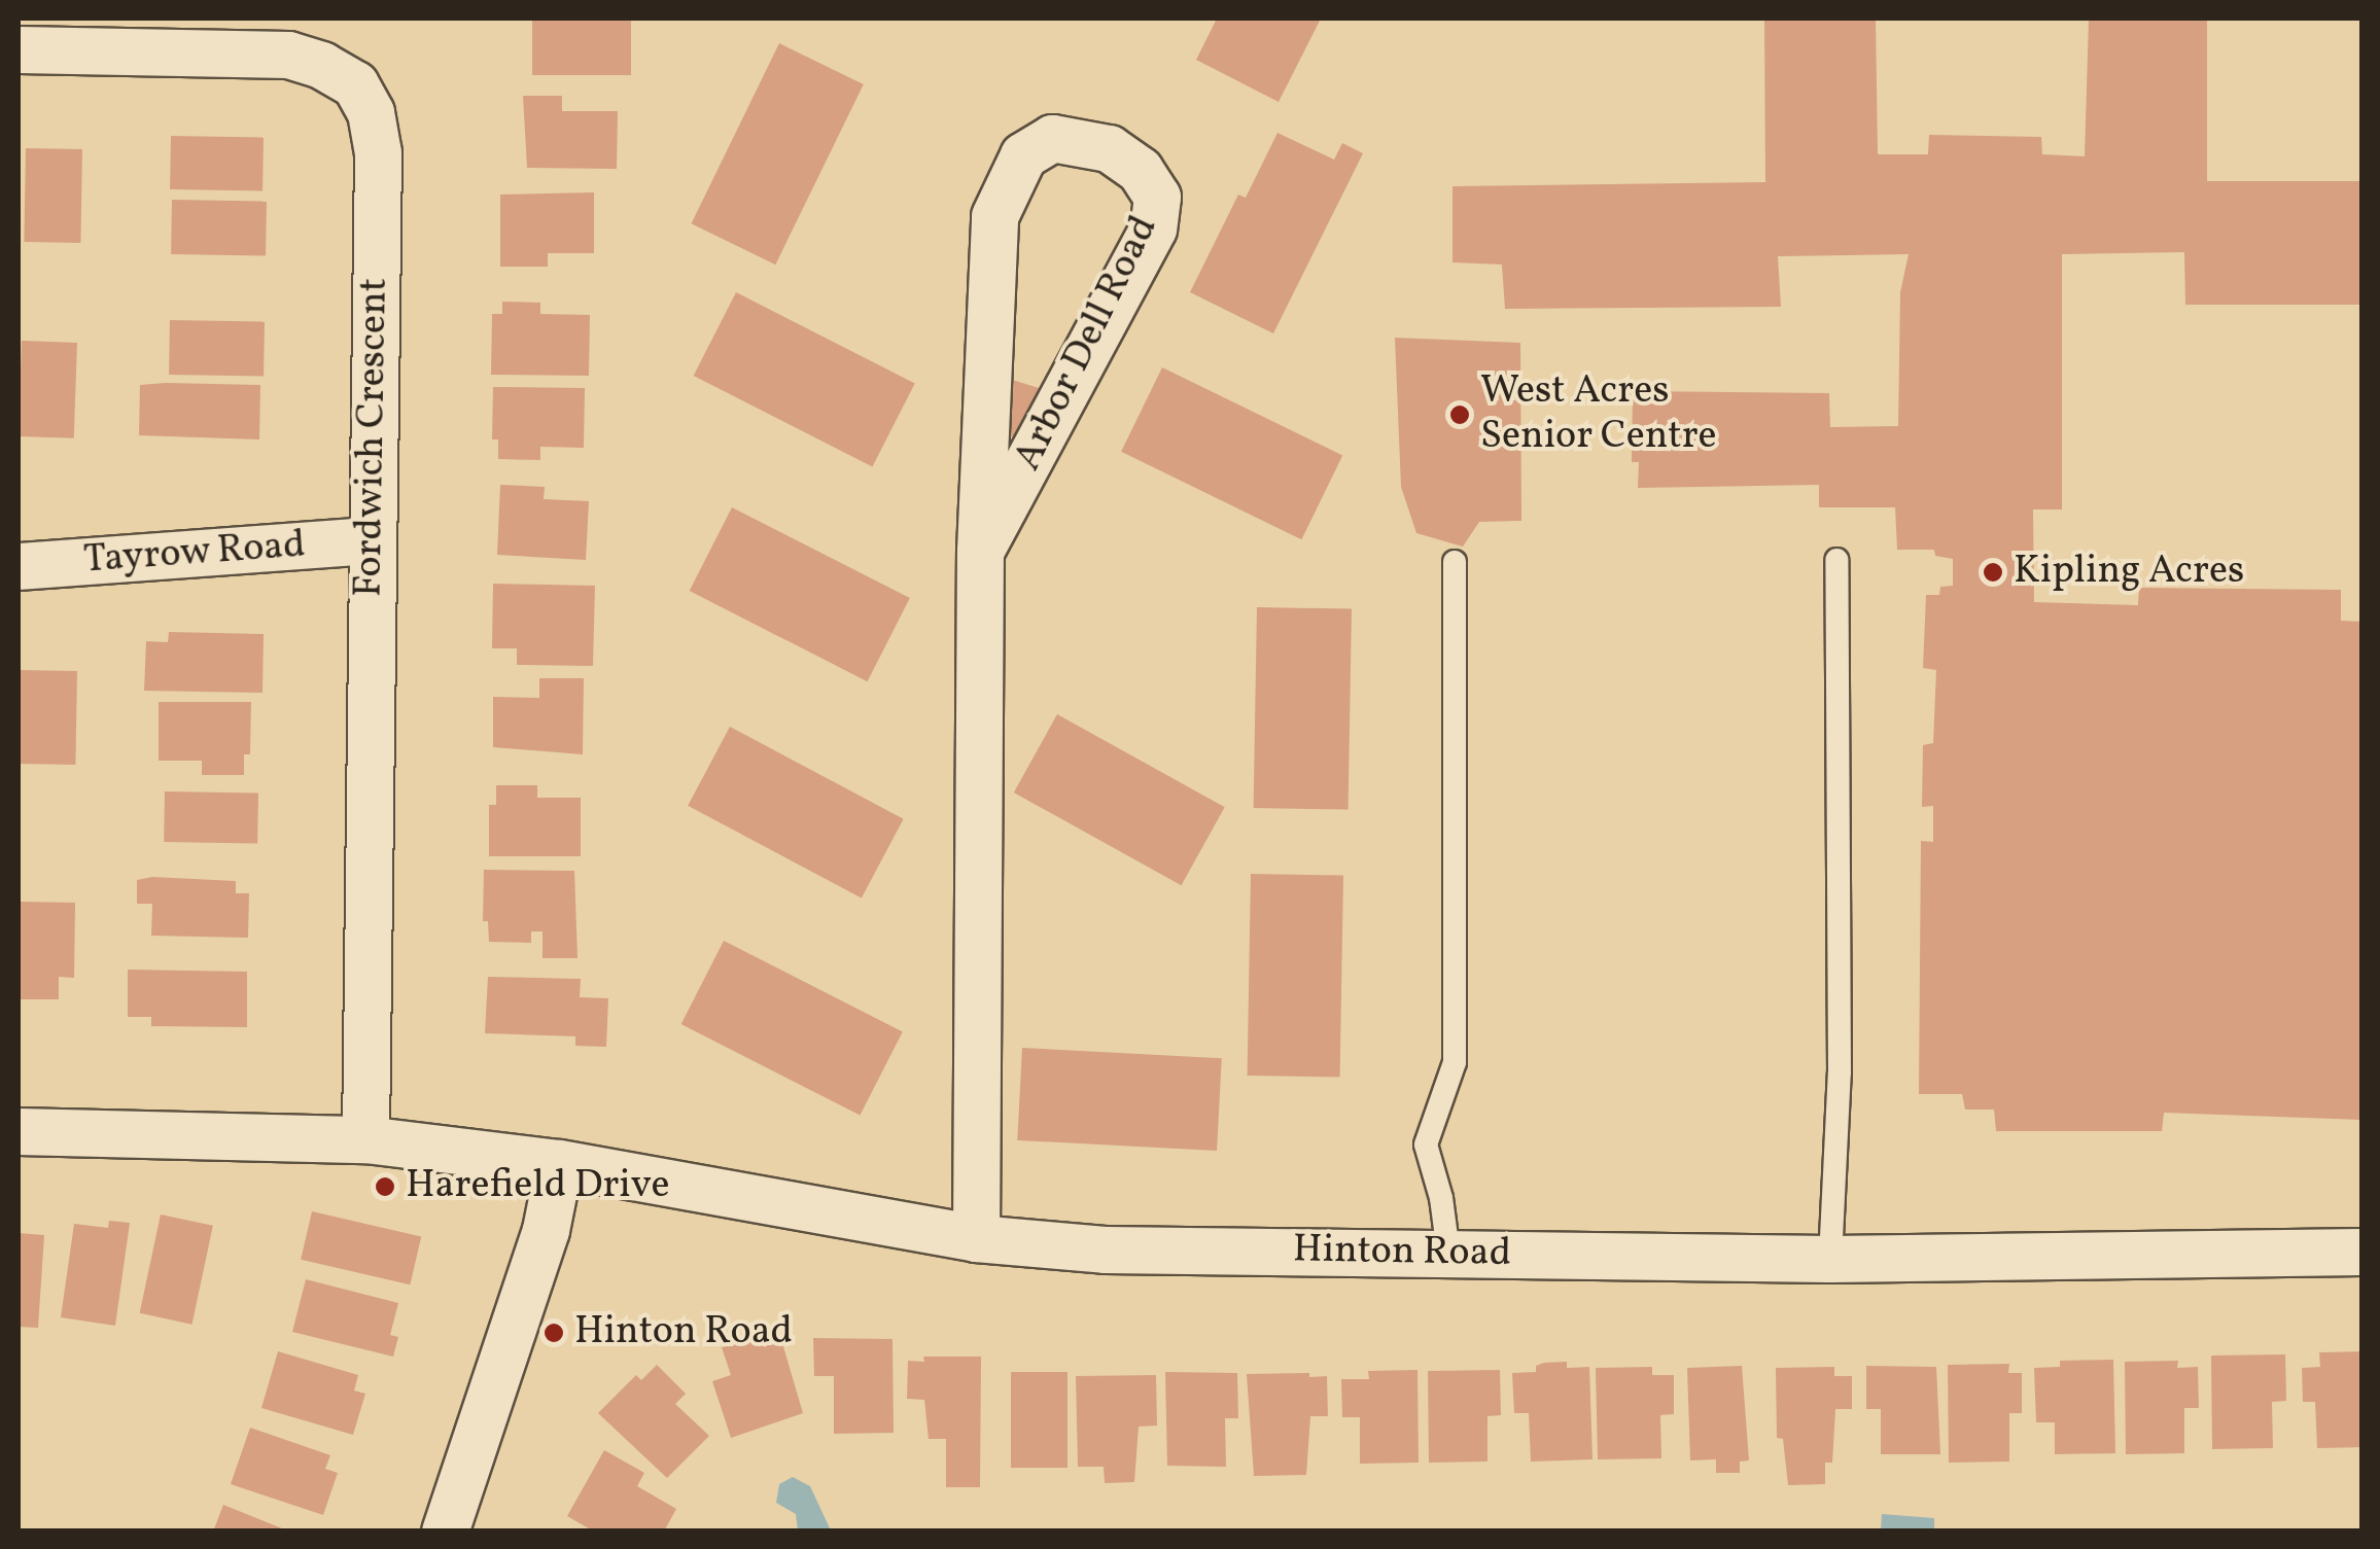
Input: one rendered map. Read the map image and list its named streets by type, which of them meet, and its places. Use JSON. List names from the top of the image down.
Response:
{
  "streets": {
    "street": [
      "Arbor Dell Road",
      "Fordwich Crescent",
      "Tayrow Road",
      "Hinton Road"
    ]
  },
  "crossings": [
    ["Arbor Dell Road", "Hinton Road"],
    ["Fordwich Crescent", "Tayrow Road"],
    ["Fordwich Crescent", "Hinton Road"]
  ],
  "places": [
    "West Acres Senior Centre",
    "Kipling Acres",
    "Harefield Drive",
    "Hinton Road"
  ]
}
